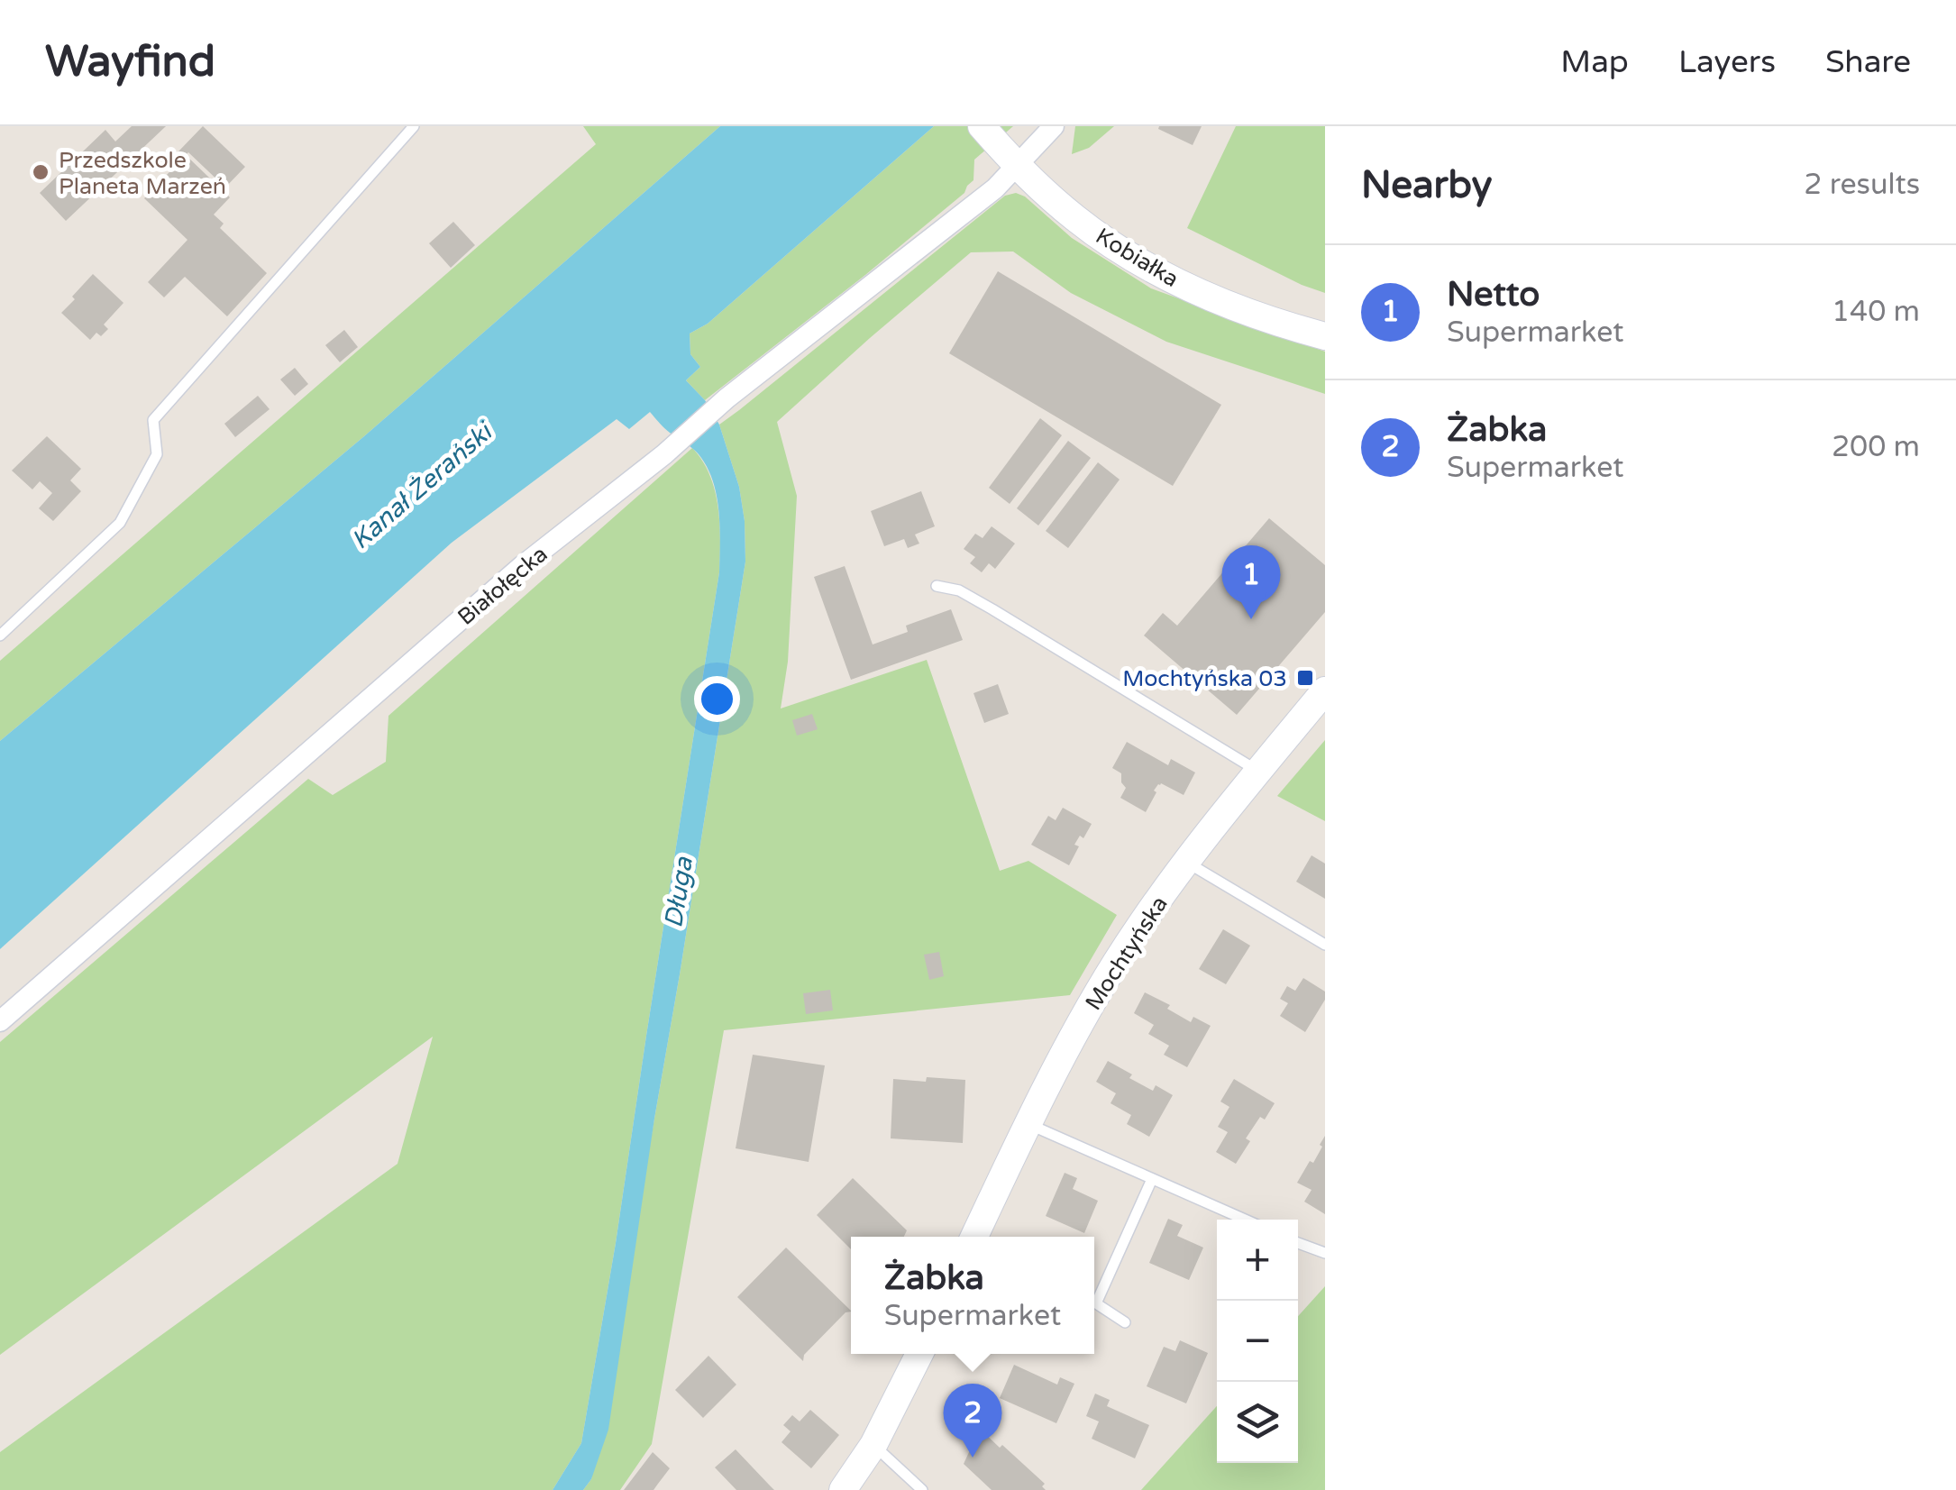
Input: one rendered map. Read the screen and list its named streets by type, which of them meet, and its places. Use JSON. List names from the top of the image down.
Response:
{
  "streets": {
    "street": ["Kobiałka", "Białołęcka", "Mochtyńska"]
  },
  "crossings": [
    ["Kobiałka", "Białołęcka"]
  ],
  "water": ["Kanał Żerański", "Długa"],
  "places": {
    "other": ["Przedszkole Planeta Marzeń"],
    "transit": ["Mochtyńska 03"]
  },
  "page": {
    "header": "Wayfind",
    "nav": ["Map", "Layers", "Share"],
    "heading": ["Nearby", "2 results"],
    "list": [
      {
        "mark": "1",
        "name": "Netto",
        "note": "Supermarket",
        "value": "140 m"
      },
      {
        "mark": "2",
        "name": "Żabka",
        "note": "Supermarket",
        "value": "200 m"
      }
    ],
    "pins": ["1", "2"],
    "map_buttons": ["+", "−"],
    "popup": ["Żabka", "Supermarket"]
  }
}
